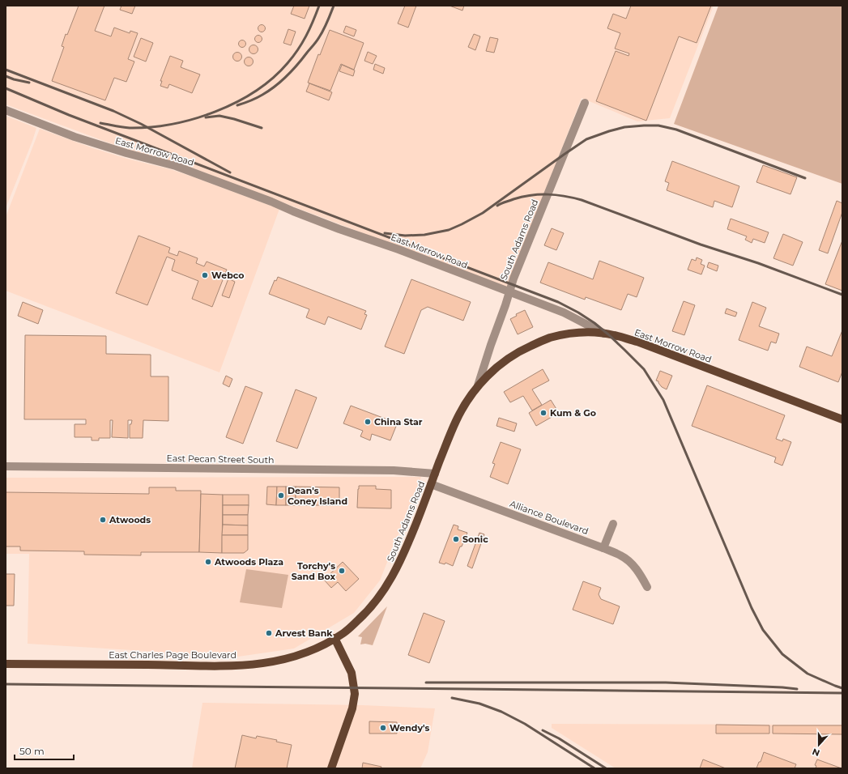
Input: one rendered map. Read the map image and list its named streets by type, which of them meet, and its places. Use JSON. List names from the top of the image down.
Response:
{
  "streets": {
    "main road": ["East Morrow Road", "South Adams Road", "East Charles Page Boulevard"],
    "street": ["East Pecan Street South", "Alliance Boulevard"]
  },
  "crossings": [
    ["East Morrow Road", "South Adams Road"],
    ["South Adams Road", "East Pecan Street South"],
    ["South Adams Road", "Alliance Boulevard"],
    ["South Adams Road", "East Charles Page Boulevard"]
  ],
  "places": [
    "Webco",
    "Kum & Go",
    "China Star",
    "Dean's Coney Island",
    "Atwoods",
    "Sonic",
    "Atwoods Plaza",
    "Torchy's Sand Box",
    "Arvest Bank",
    "Wendy's"
  ],
  "scale_bar": "50 m",
  "north": "bottom"
}
